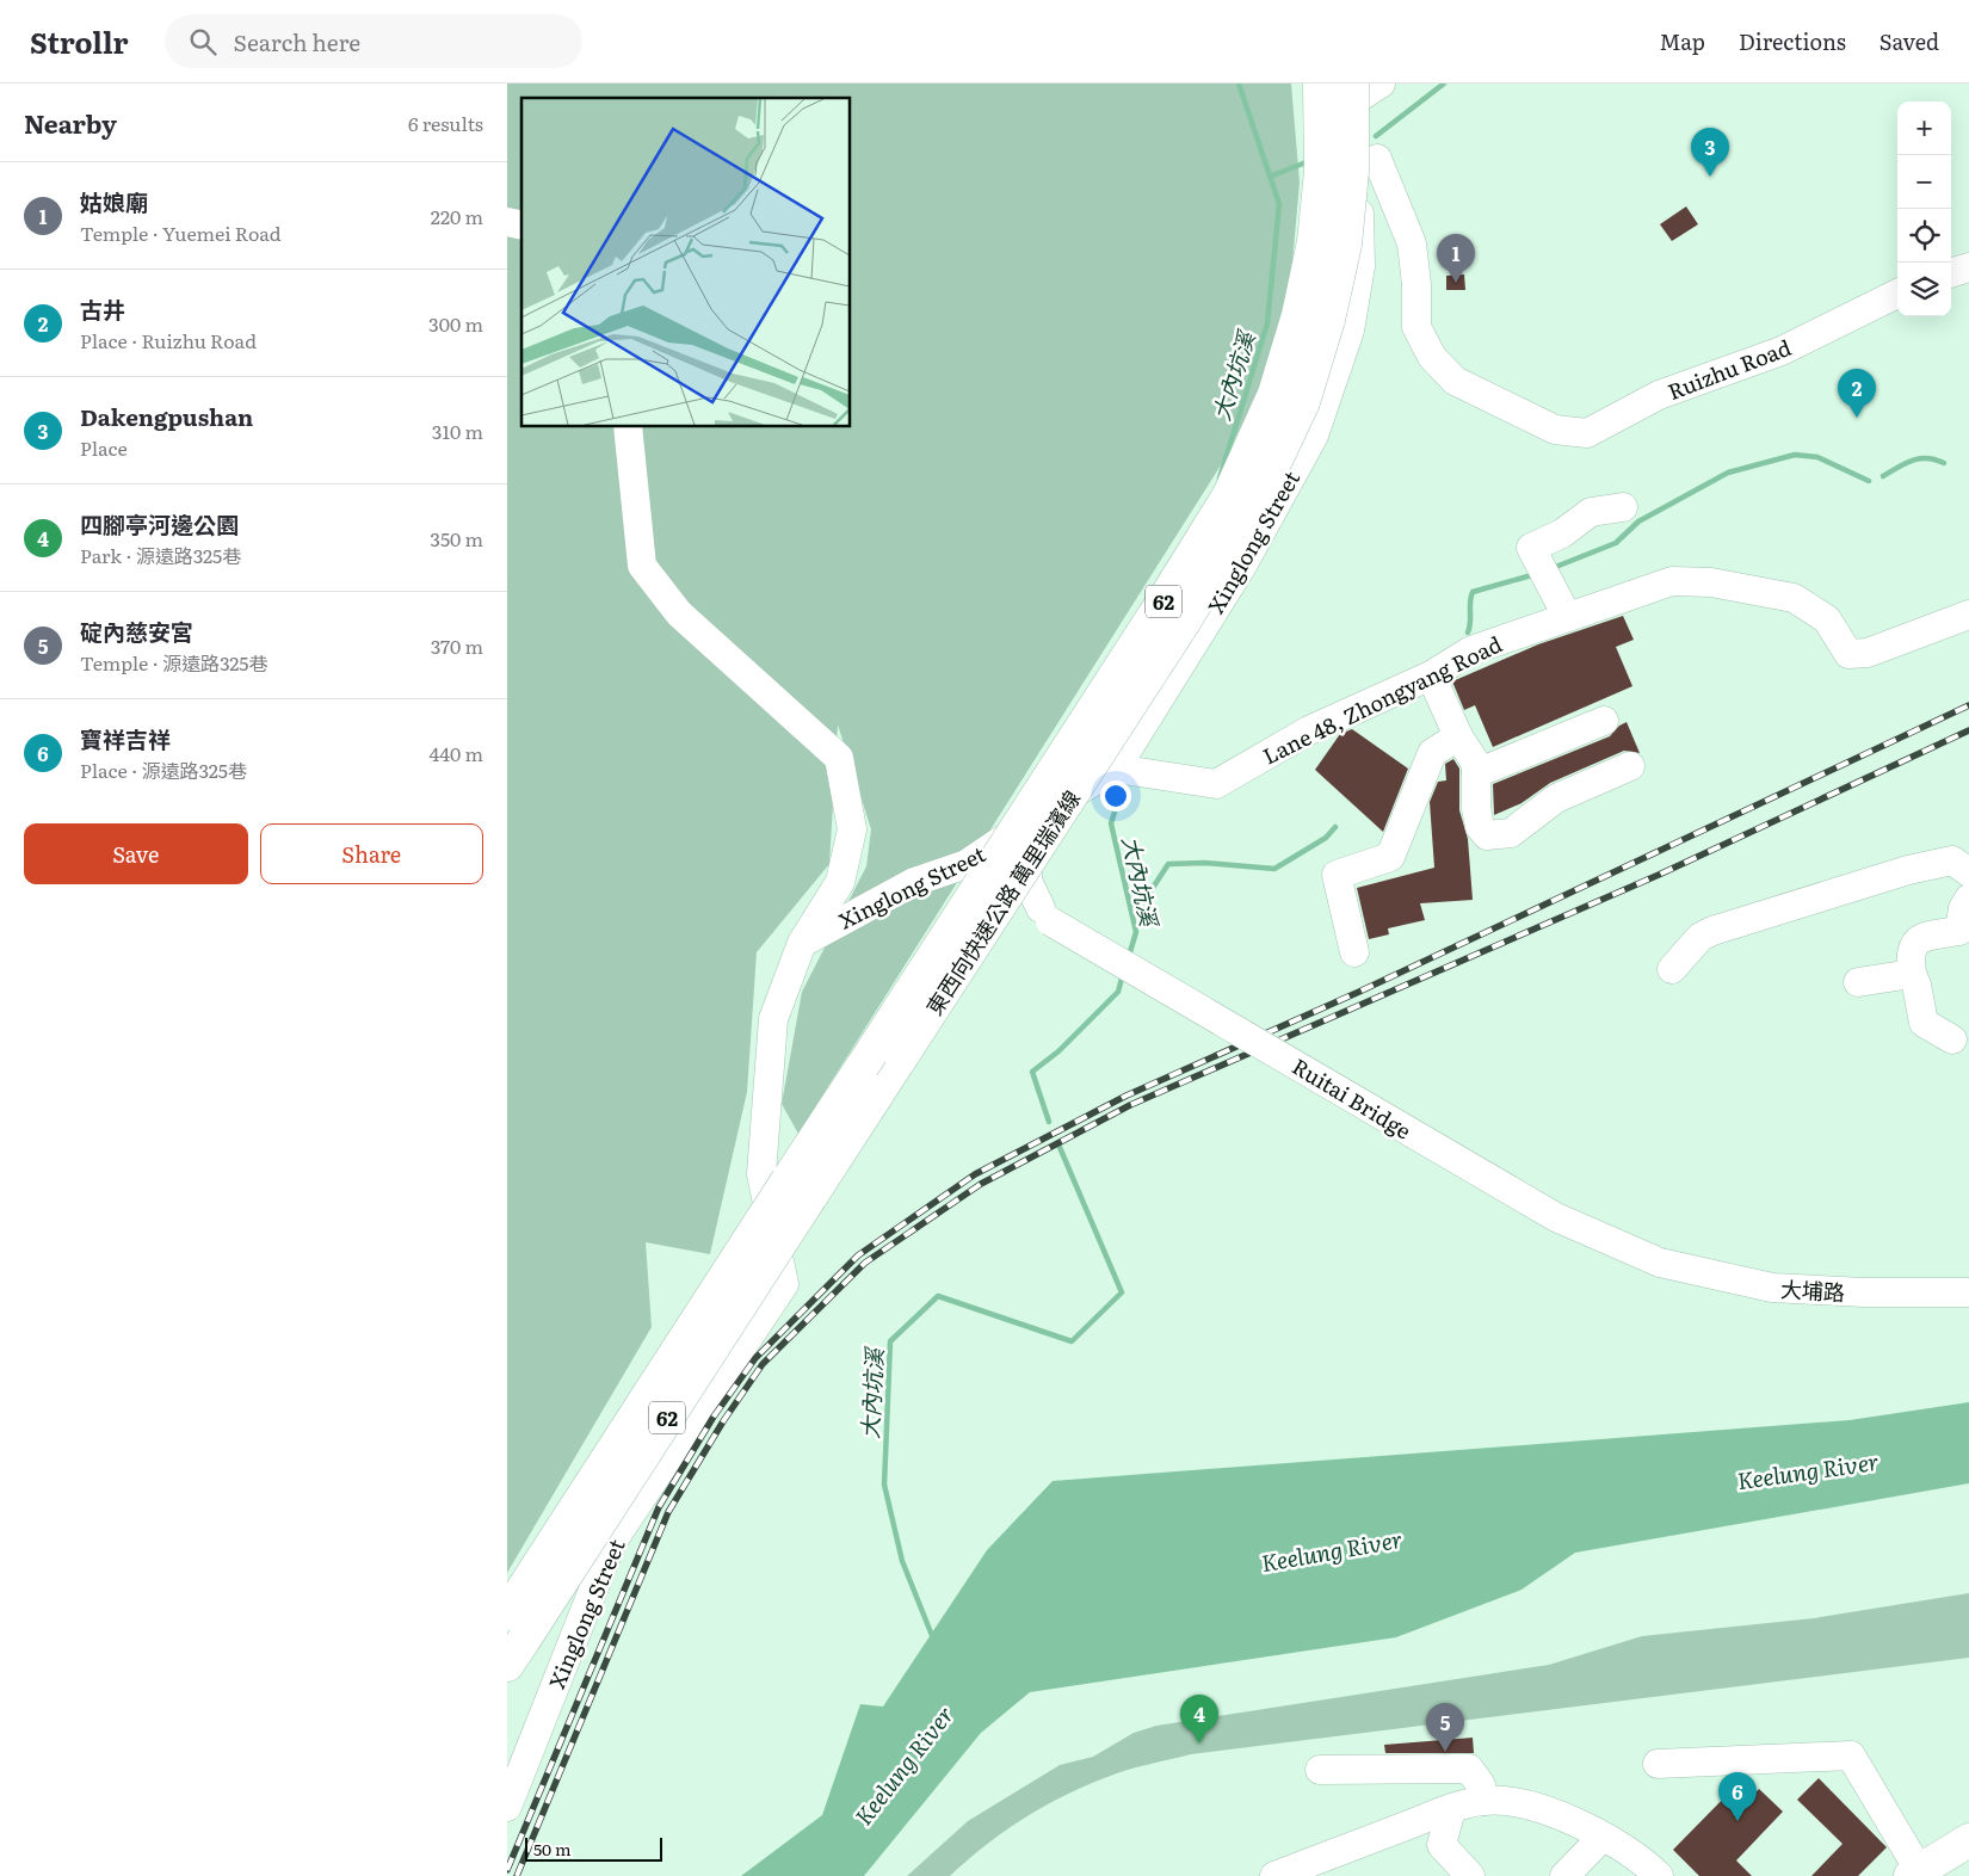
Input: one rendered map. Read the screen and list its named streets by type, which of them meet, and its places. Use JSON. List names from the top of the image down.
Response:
{
  "streets": {
    "main road": ["62", "東西向快速公路 萬里瑞濱線"],
    "street": [
      "Ruizhu Road",
      "Xinglong Street",
      "Lane 48, Zhongyang Road",
      "Ruitai Bridge",
      "大埔路"
    ]
  },
  "crossings": [
    ["Ruizhu Road", "Xinglong Street"],
    ["Xinglong Street", "Lane 48, Zhongyang Road"],
    ["Ruitai Bridge", "大埔路"]
  ],
  "water": ["大內坑溪", "Keelung River"],
  "scale_bar": "50 m",
  "page": {
    "header": "Strollr",
    "search": "Search here",
    "nav": ["Map", "Directions", "Saved"],
    "heading": ["Nearby", "6 results"],
    "map_buttons": ["+", "−"],
    "pins": [
      "3",
      "1",
      "2",
      "4",
      "5",
      "6"
    ],
    "list": [
      {
        "mark": "1",
        "name": "姑娘廟",
        "note": "Temple · Yuemei Road",
        "value": "220 m"
      },
      {
        "mark": "2",
        "name": "古井",
        "note": "Place · Ruizhu Road",
        "value": "300 m"
      },
      {
        "mark": "3",
        "name": "Dakengpushan",
        "note": "Place",
        "value": "310 m"
      },
      {
        "mark": "4",
        "name": "四腳亭河邊公園",
        "note": "Park · 源遠路325巷",
        "value": "350 m"
      },
      {
        "mark": "5",
        "name": "碇內慈安宮",
        "note": "Temple · 源遠路325巷",
        "value": "370 m"
      },
      {
        "mark": "6",
        "name": "寶祥吉祥",
        "note": "Place · 源遠路325巷",
        "value": "440 m"
      }
    ],
    "buttons": ["Save", "Share"],
    "scale": "50 m"
  }
}
